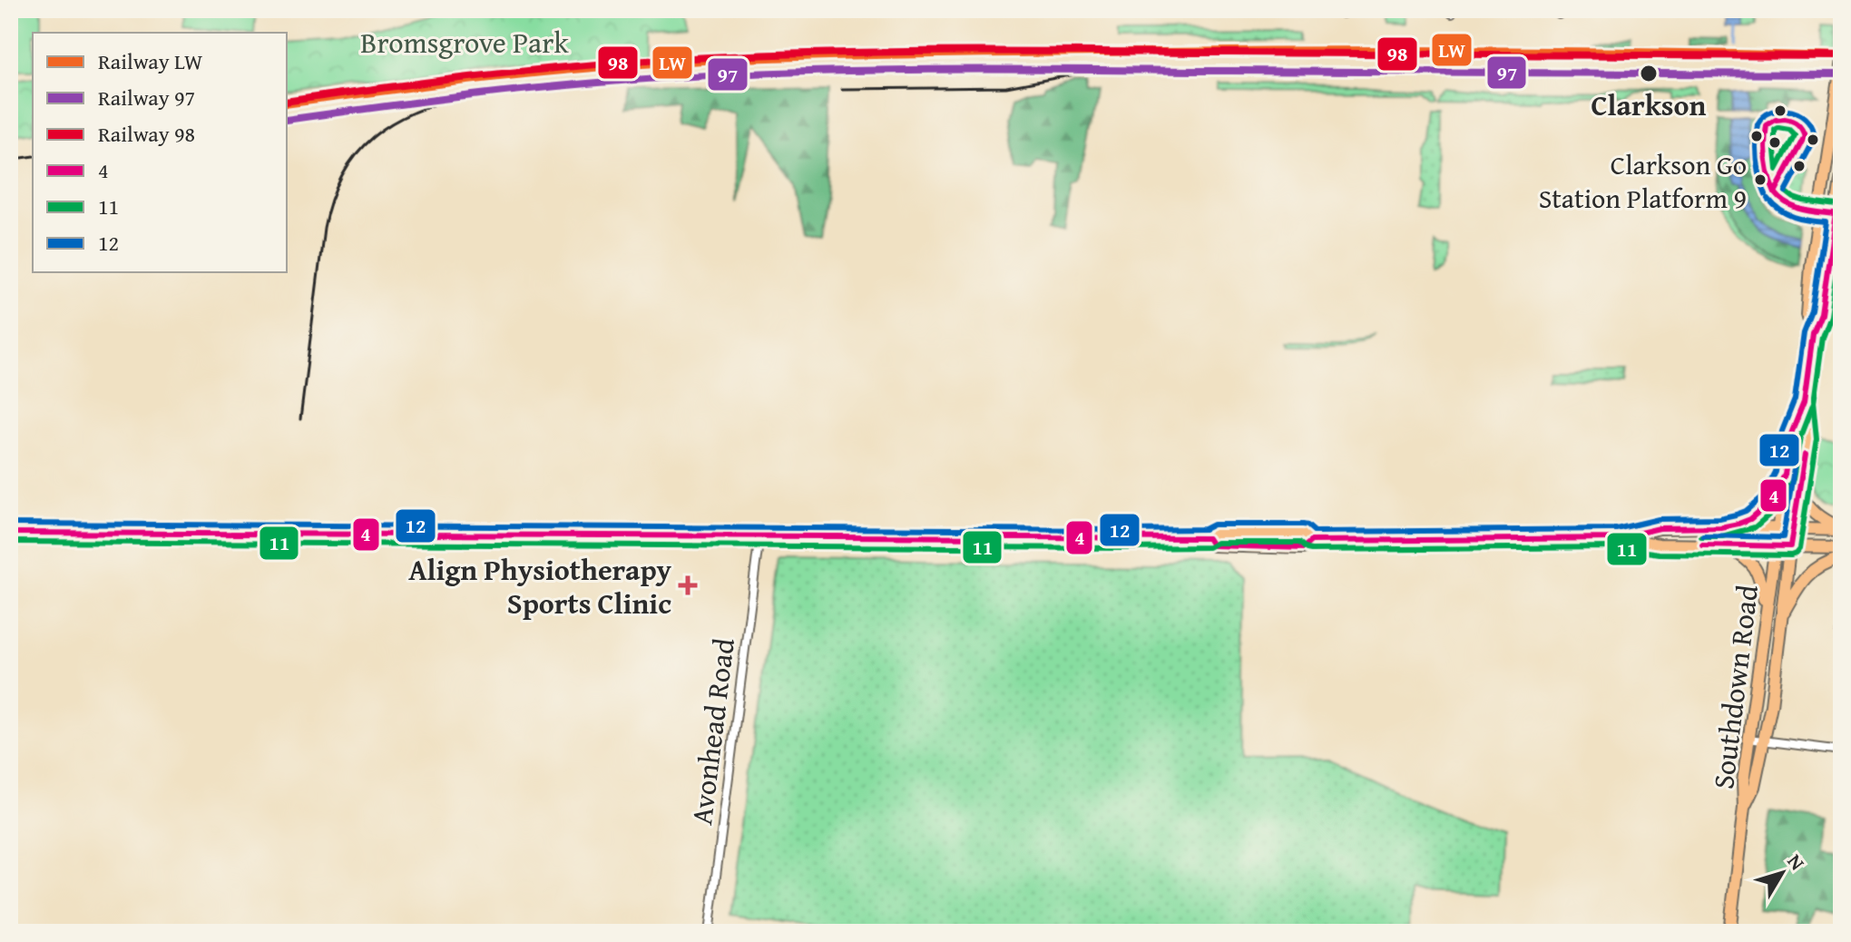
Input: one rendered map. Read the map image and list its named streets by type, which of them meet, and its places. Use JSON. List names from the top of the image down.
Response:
{
  "streets": {
    "main road": ["Southdown Road"],
    "street": ["Avonhead Road"]
  },
  "parks": ["Bromsgrove Park"],
  "places": {
    "other": ["Clarkson", "Clarkson Go Station Platform 9"],
    "health": ["Align Physiotherapy Sports Clinic"]
  },
  "lines": [
    "rail line LW",
    "rail line 98",
    "rail line 97",
    "transit line 12",
    "transit line 4",
    "transit line 11"
  ],
  "legend": [
    "Railway LW",
    "Railway 97",
    "Railway 98",
    "4",
    "11",
    "12"
  ],
  "north": "top right"
}
